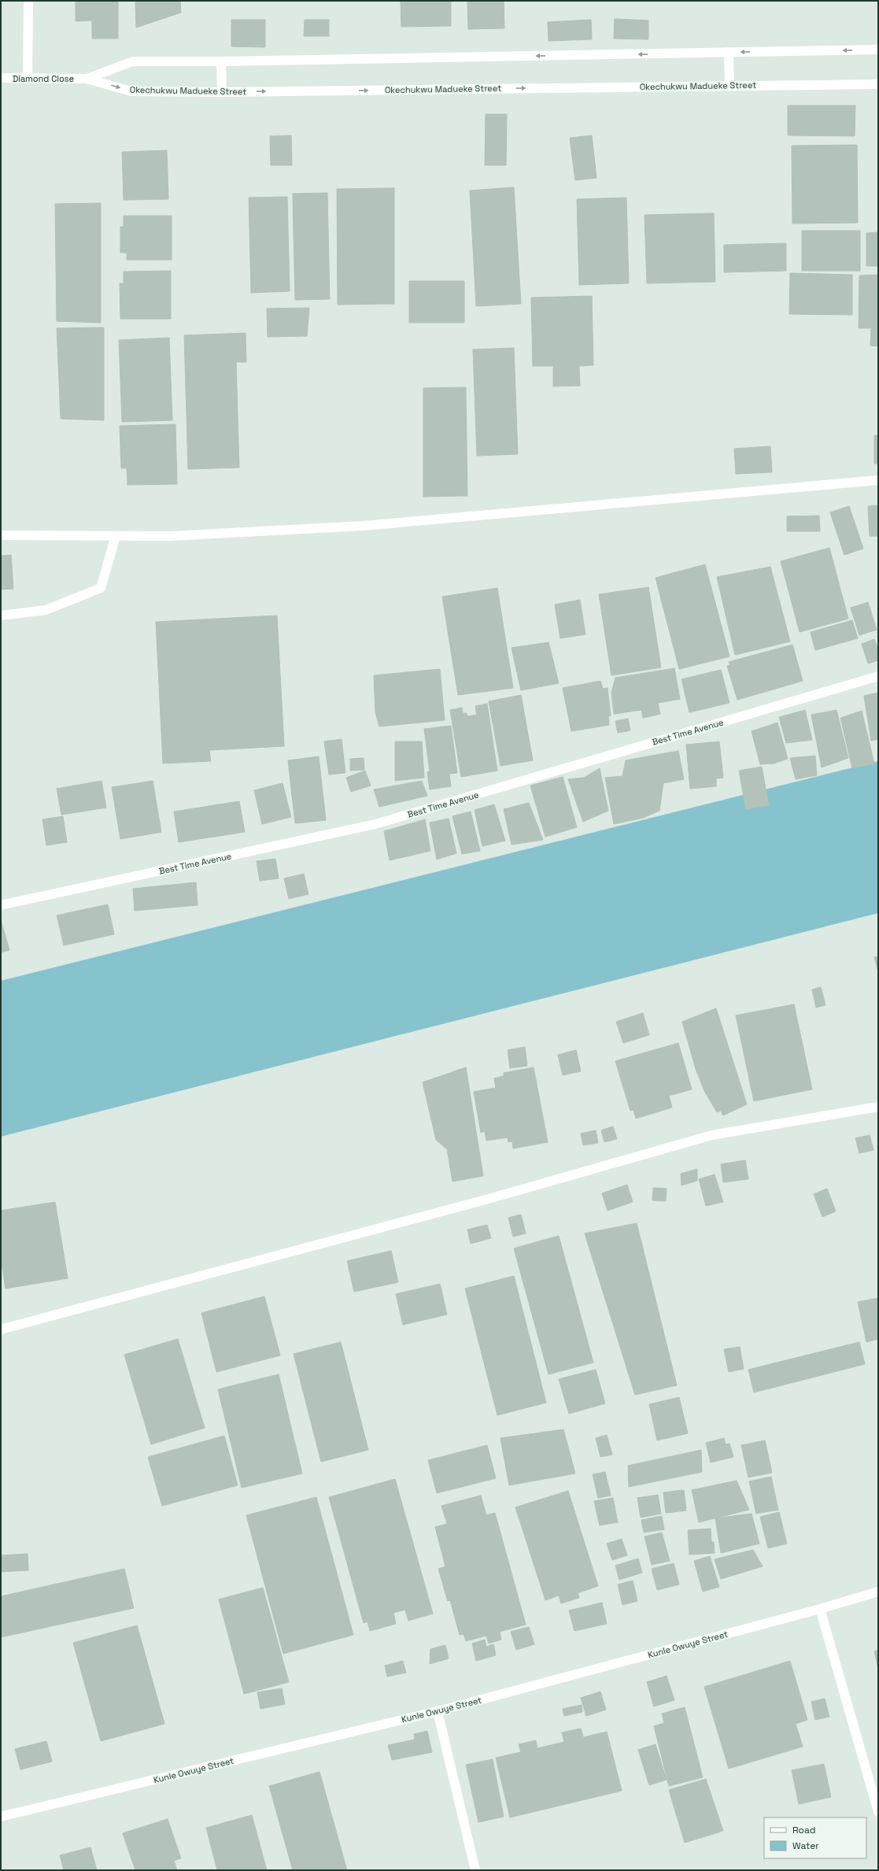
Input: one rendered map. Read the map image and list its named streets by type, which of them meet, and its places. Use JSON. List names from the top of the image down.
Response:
{
  "streets": {
    "street": [
      "Diamond Close",
      "Okechukwu Madueke Street",
      "Best Time Avenue",
      "Kunle Owuye Street"
    ]
  },
  "crossings": [
    ["Diamond Close", "Okechukwu Madueke Street"]
  ],
  "legend": ["Road", "Water"]
}
